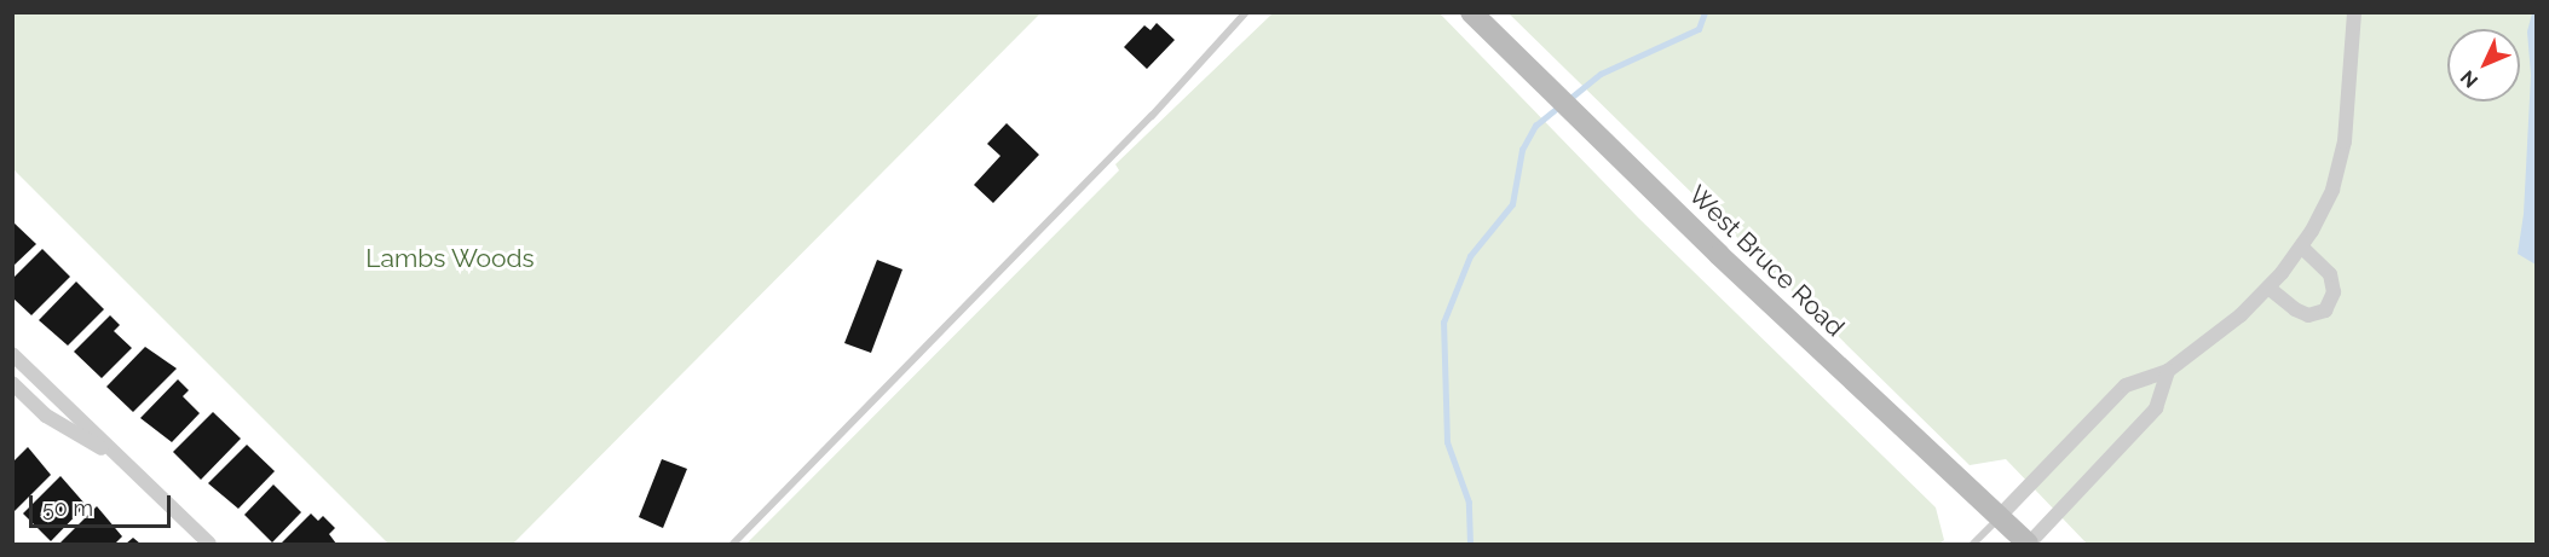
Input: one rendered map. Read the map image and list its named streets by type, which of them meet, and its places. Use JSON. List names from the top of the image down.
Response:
{
  "streets": {
    "street": ["West Bruce Road"]
  },
  "parks": ["Lambs Woods"],
  "scale_bar": "50 m",
  "north": "bottom left"
}
